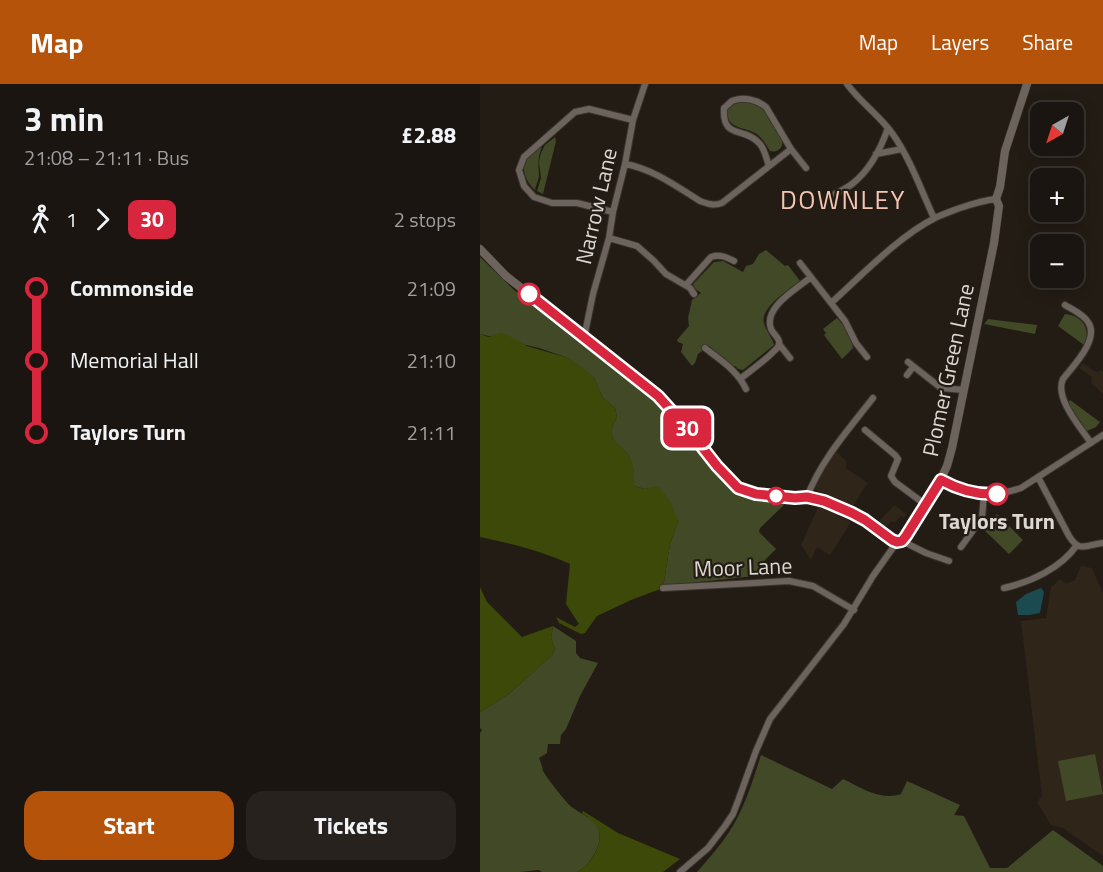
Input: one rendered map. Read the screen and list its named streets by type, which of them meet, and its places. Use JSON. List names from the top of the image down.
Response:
{
  "streets": {
    "street": ["Narrow Lane", "Plomer Green Lane", "Moor Lane"]
  },
  "crossings": [
    ["Plomer Green Lane", "Moor Lane"]
  ],
  "districts": ["DOWNLEY"],
  "places": ["Taylors Turn"],
  "lines": ["bus line 30"],
  "north": "bottom left",
  "page": {
    "header": "Map",
    "nav": ["Map", "Layers", "Share"],
    "heading": ["3 min", "21:08 – 21:11 · Bus", "£2.88"],
    "on_map": "30",
    "map_buttons": ["+", "−"],
    "legs": ["1", "30", "2 stops"],
    "list": [
      {
        "name": "Commonside",
        "value": "21:09"
      },
      {
        "name": "Memorial Hall",
        "value": "21:10"
      },
      {
        "name": "Taylors Turn",
        "value": "21:11"
      }
    ],
    "buttons": ["Start", "Tickets"]
  }
}
